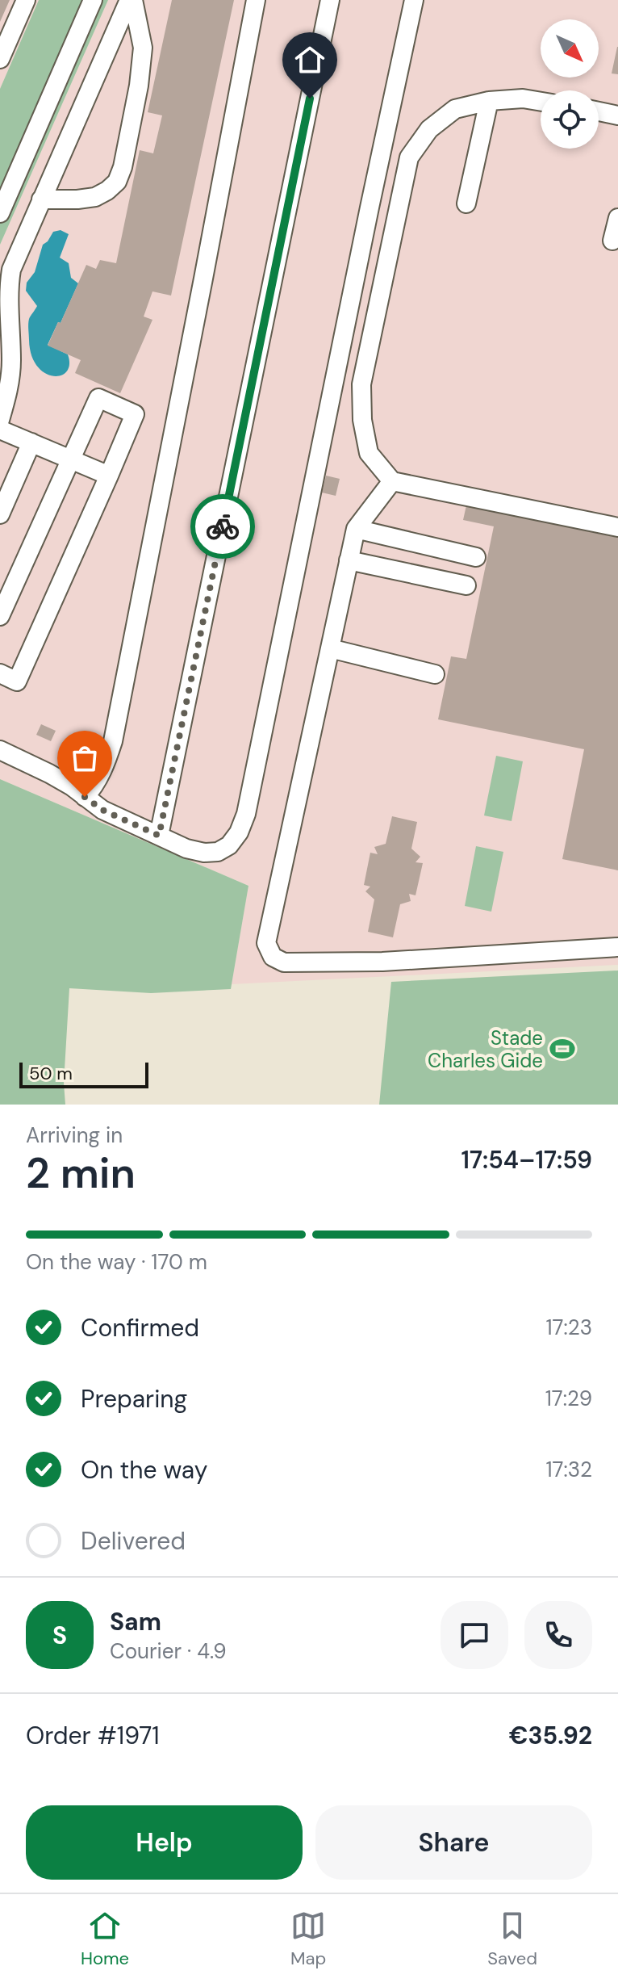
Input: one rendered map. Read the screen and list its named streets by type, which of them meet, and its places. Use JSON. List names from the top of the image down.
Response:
{
  "places": {
    "sports": ["Stade Charles Gide"]
  },
  "scale_bar": "50 m",
  "north": "bottom right",
  "page": {
    "scale": "50 m",
    "heading": ["2 min", "Arriving in", "17:54–17:59"],
    "panel": [
      "Sam",
      "Courier · 4.9",
      "Order #1971",
      "€35.92"
    ],
    "bar": "On the way · 170 m",
    "list": [
      ["Confirmed", "17:23"],
      ["Preparing", "17:29"],
      ["On the way", "17:32"],
      "Delivered"
    ],
    "round": "S",
    "buttons": ["Help", "Share"],
    "tabs": ["Home", "Map", "Saved"]
  }
}
